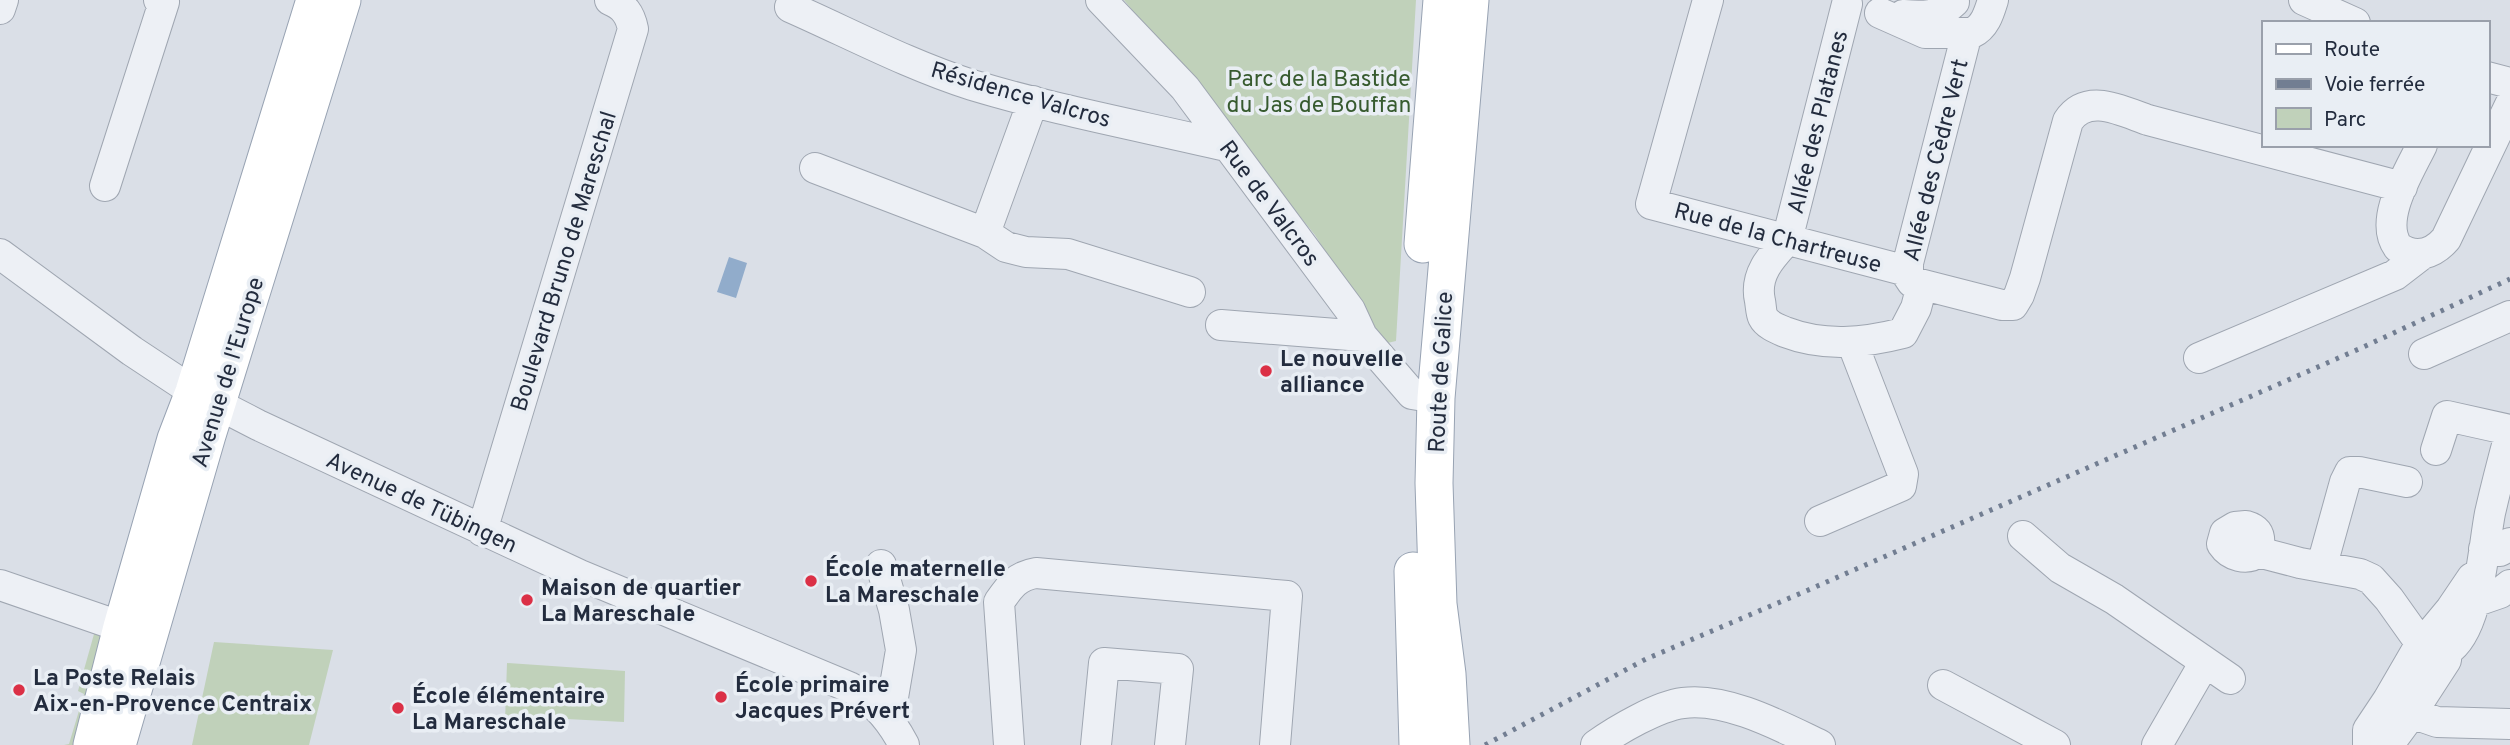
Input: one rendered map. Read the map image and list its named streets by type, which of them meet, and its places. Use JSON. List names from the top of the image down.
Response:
{
  "streets": {
    "main road": ["Avenue de l'Europe", "Route de Galice"],
    "street": [
      "Résidence Valcros",
      "Allée des Platanes",
      "Allée des Cèdre Vert",
      "Rue de Valcros",
      "Rue de la Chartreuse",
      "Boulevard Bruno de Mareschal",
      "Avenue de Tübingen"
    ]
  },
  "crossings": [
    ["Résidence Valcros", "Rue de Valcros"],
    ["Allée des Platanes", "Rue de la Chartreuse"],
    ["Allée des Cèdre Vert", "Rue de la Chartreuse"],
    ["Rue de Valcros", "Route de Galice"],
    ["Boulevard Bruno de Mareschal", "Avenue de Tübingen"],
    ["Avenue de l'Europe", "Avenue de Tübingen"]
  ],
  "parks": ["Parc de la Bastide du Jas de Bouffan"],
  "places": [
    "Le nouvelle alliance",
    "École maternelle La Mareschale",
    "Maison de quartier La Mareschale",
    "La Poste Relais Aix-en-Provence Centraix",
    "École primaire Jacques Prévert",
    "École élémentaire La Mareschale"
  ],
  "legend": ["Route", "Voie ferrée", "Parc"]
}
